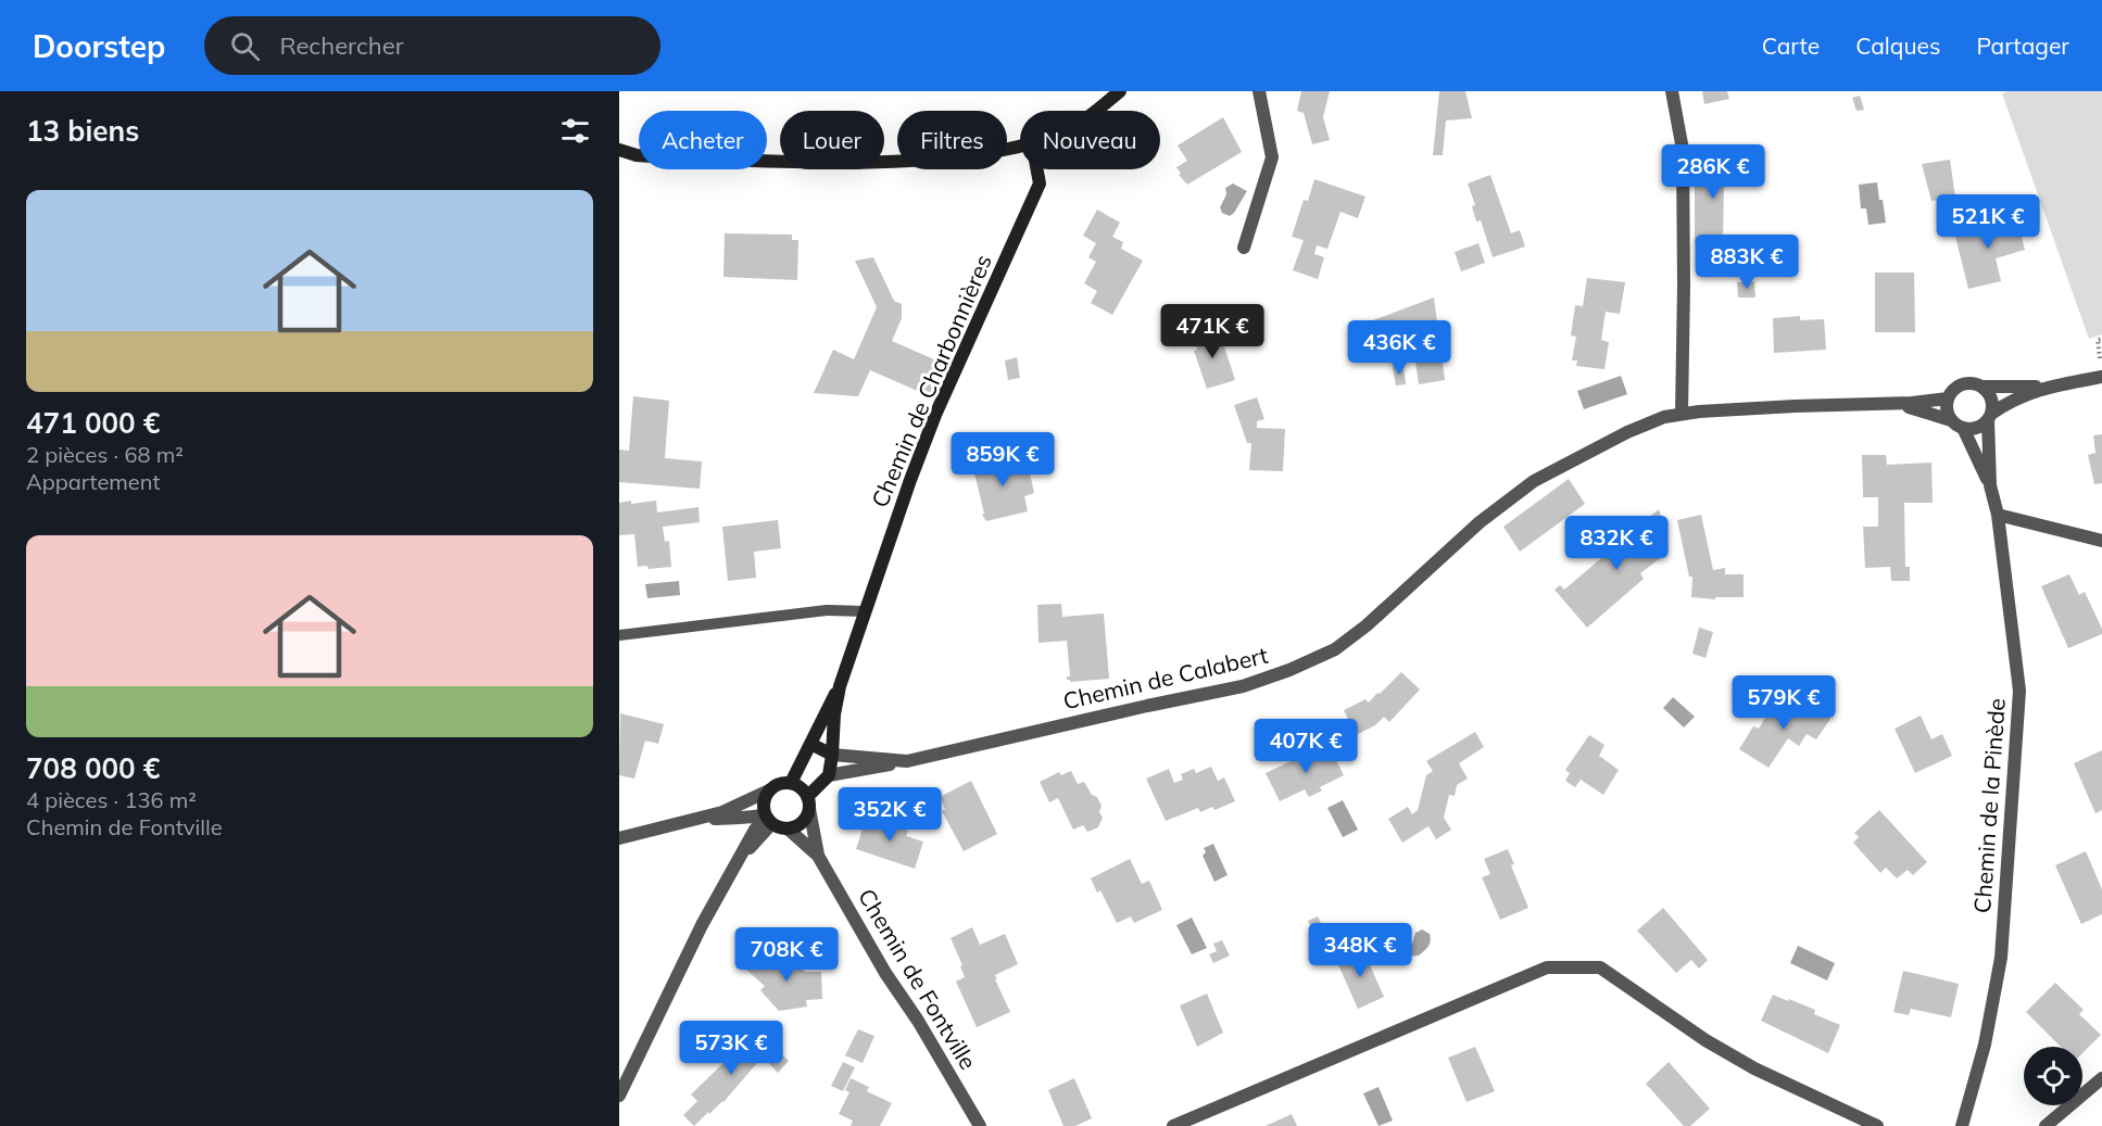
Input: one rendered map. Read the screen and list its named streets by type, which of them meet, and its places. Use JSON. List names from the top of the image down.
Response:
{
  "streets": {
    "street": [
      "Chemin de Charbonnières",
      "Chemin de Calabert",
      "Chemin de la Pinède",
      "Chemin de Fontville"
    ]
  },
  "crossings": [
    ["Chemin de Charbonnières", "Chemin de Calabert"],
    ["Chemin de Charbonnières", "Chemin de Fontville"]
  ],
  "page": {
    "header": "Doorstep",
    "search": "Rechercher",
    "nav": ["Carte", "Calques", "Partager"],
    "heading": "13 biens",
    "chip": [
      "Acheter",
      "Louer",
      "Filtres",
      "Nouveau"
    ],
    "price": [
      "286K €",
      "521K €",
      "883K €",
      "471K €",
      "436K €",
      "859K €",
      "832K €",
      "579K €",
      "407K €",
      "352K €",
      "348K €",
      "708K €",
      "573K €"
    ],
    "list": [
      {
        "name": "471 000 €",
        "note": "2 pièces · 68 m² · Appartement"
      },
      {
        "name": "708 000 €",
        "note": "4 pièces · 136 m² · Chemin de Fontville"
      }
    ]
  }
}
